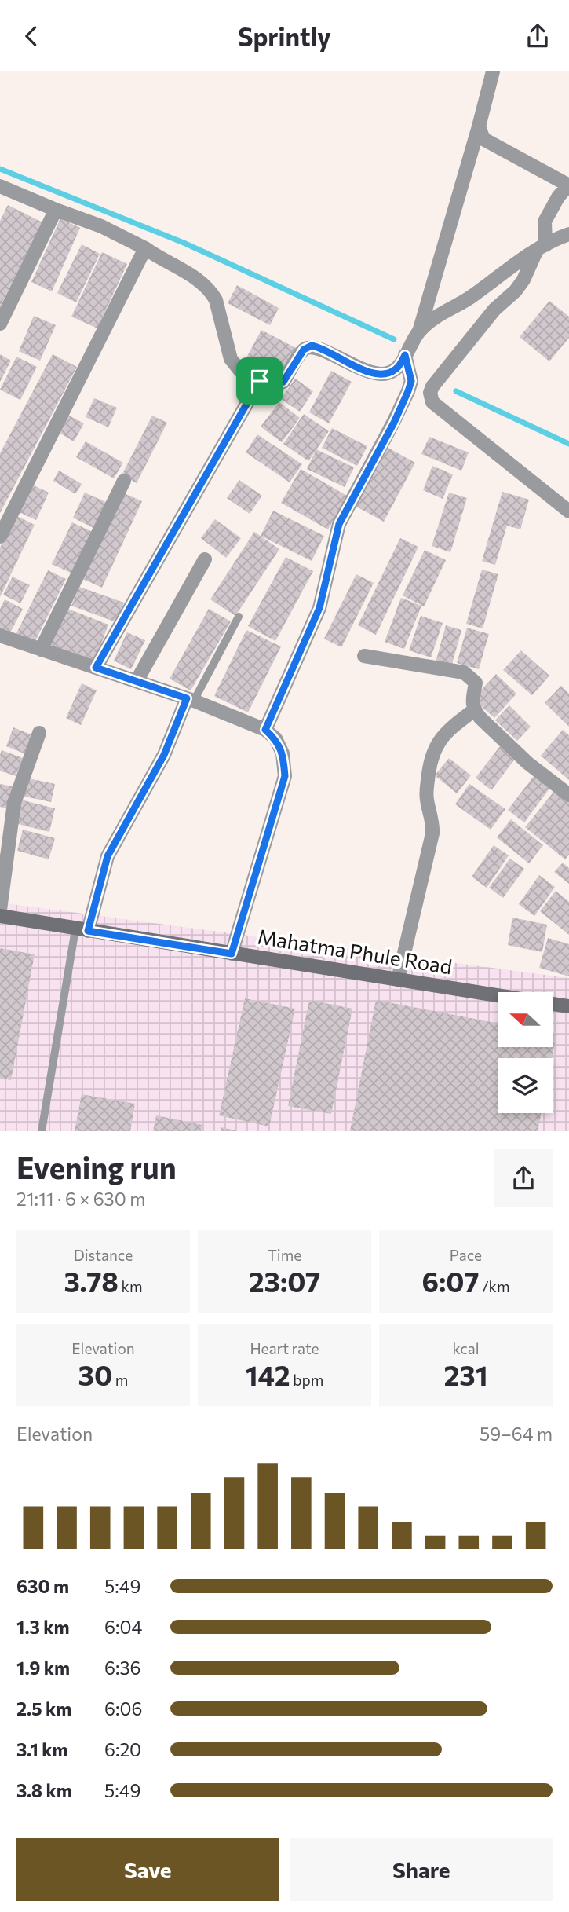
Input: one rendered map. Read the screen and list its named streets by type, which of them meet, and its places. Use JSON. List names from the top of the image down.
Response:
{
  "streets": {
    "street": ["Mahatma Phule Road"]
  },
  "north": "left",
  "page": {
    "header": "Sprintly",
    "heading": ["Evening run", "21:11 · 6 × 630 m"],
    "stats": [
      ["Distance", "3.78 km"],
      ["Time", "23:07"],
      ["Pace", "6:07 /km"],
      ["Elevation", "30 m"],
      ["Heart rate", "142 bpm"],
      ["kcal", "231"]
    ],
    "chart": ["Elevation", "59–64 m"],
    "list": [
      {
        "name": "630 m",
        "note": "5:49"
      },
      {
        "name": "1.3 km",
        "note": "6:04"
      },
      {
        "name": "1.9 km",
        "note": "6:36"
      },
      {
        "name": "2.5 km",
        "note": "6:06"
      },
      {
        "name": "3.1 km",
        "note": "6:20"
      },
      {
        "name": "3.8 km",
        "note": "5:49"
      }
    ],
    "buttons": ["Save", "Share"]
  }
}
